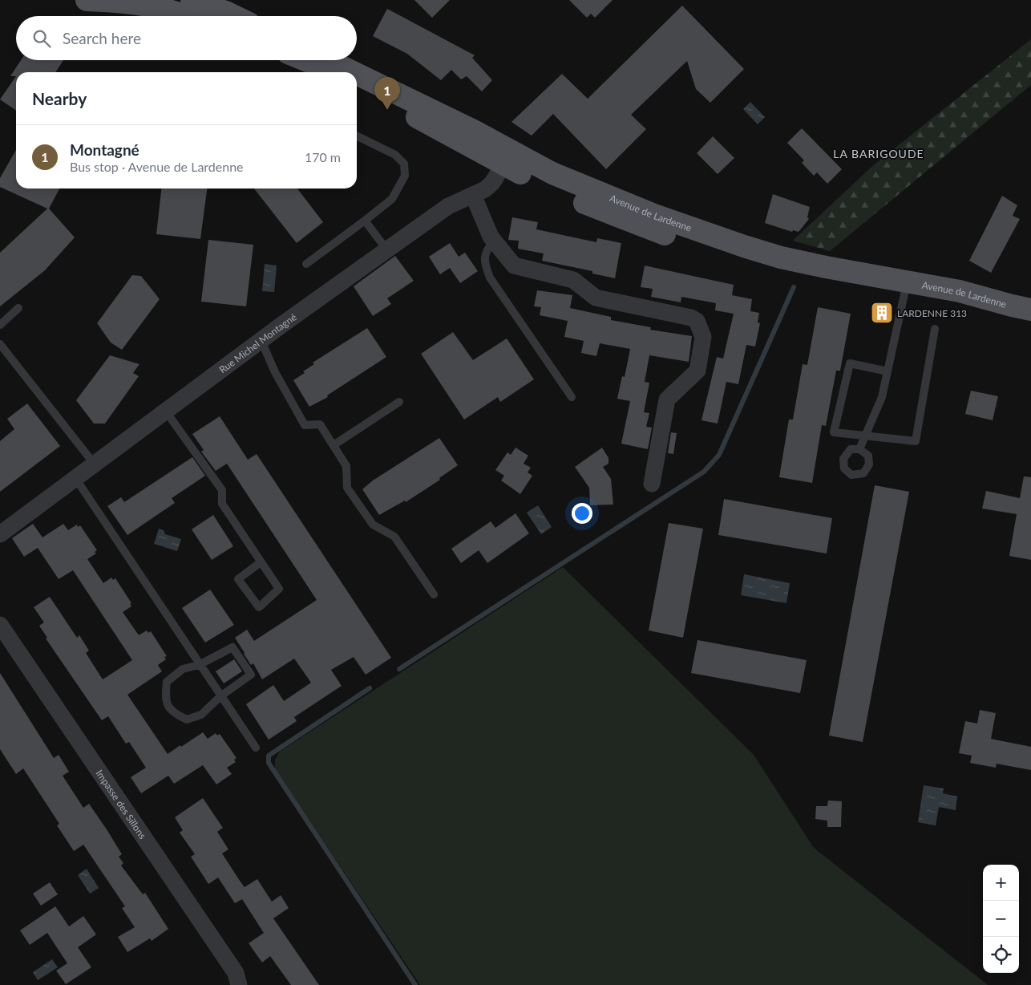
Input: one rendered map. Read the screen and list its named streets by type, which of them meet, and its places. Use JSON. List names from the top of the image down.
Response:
{
  "streets": {
    "main road": ["Avenue de Lardenne"],
    "street": ["Rue Michel Montagné", "Impasse des Sillons"]
  },
  "crossings": [
    ["Avenue de Lardenne", "Rue Michel Montagné"]
  ],
  "districts": ["LA BARIGOUDE"],
  "places": {
    "building": ["LARDENNE 313"]
  },
  "page": {
    "search": "Search here",
    "heading": "Nearby",
    "pins": "1",
    "list": [
      {
        "mark": "1",
        "name": "Montagné",
        "note": "Bus stop · Avenue de Lardenne",
        "value": "170 m"
      }
    ],
    "map_buttons": ["+", "−"]
  }
}
